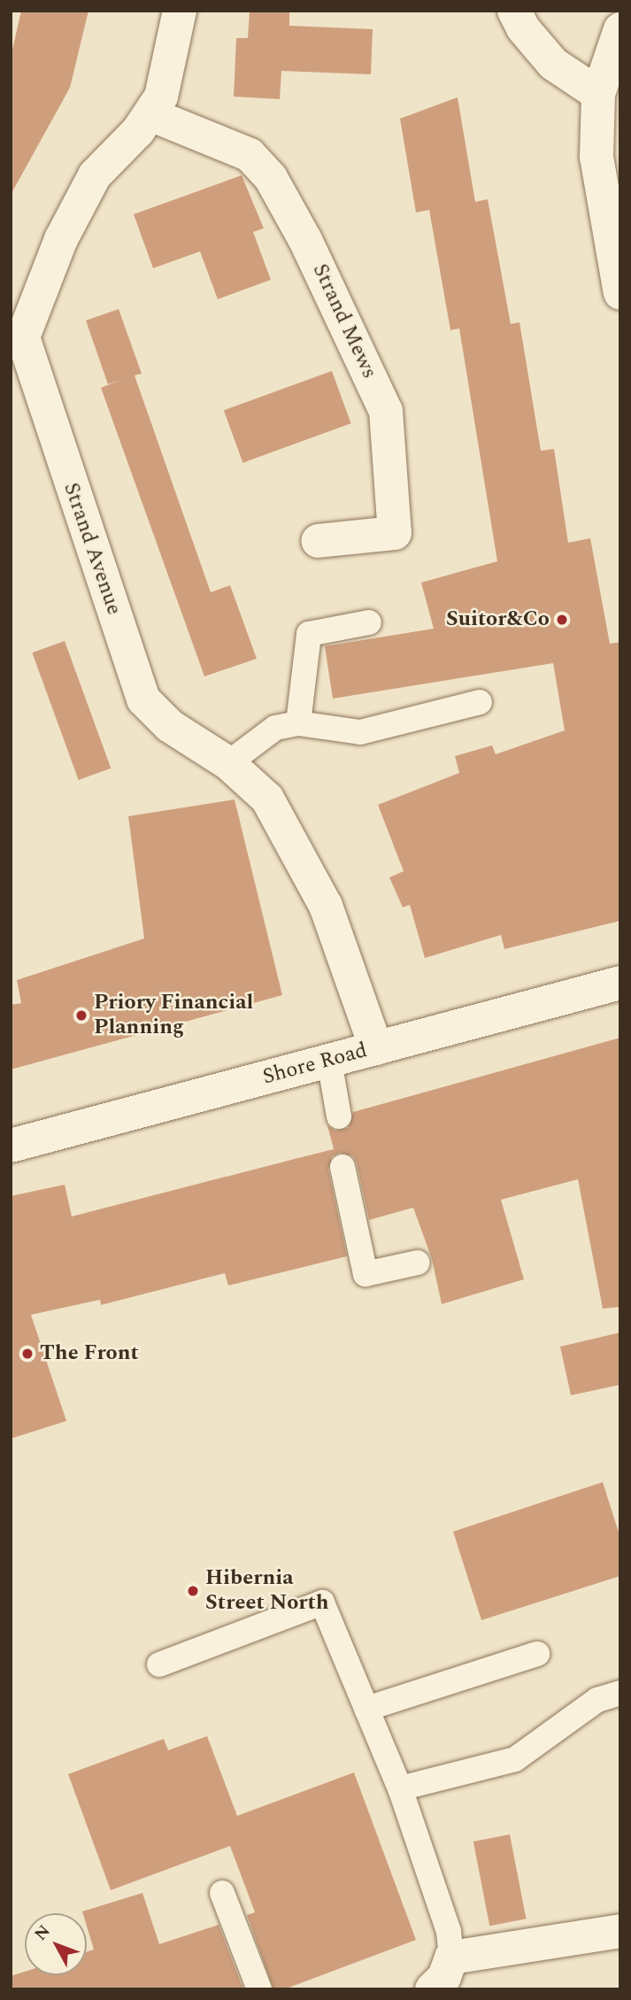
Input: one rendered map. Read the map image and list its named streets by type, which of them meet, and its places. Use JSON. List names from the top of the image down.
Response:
{
  "streets": {
    "street": ["Strand Mews", "Strand Avenue", "Shore Road"]
  },
  "crossings": [
    ["Strand Mews", "Strand Avenue"],
    ["Strand Avenue", "Shore Road"]
  ],
  "places": [
    "Suitor&Co",
    "Priory Financial Planning",
    "The Front",
    "Hibernia Street North"
  ],
  "north": "top left"
}
